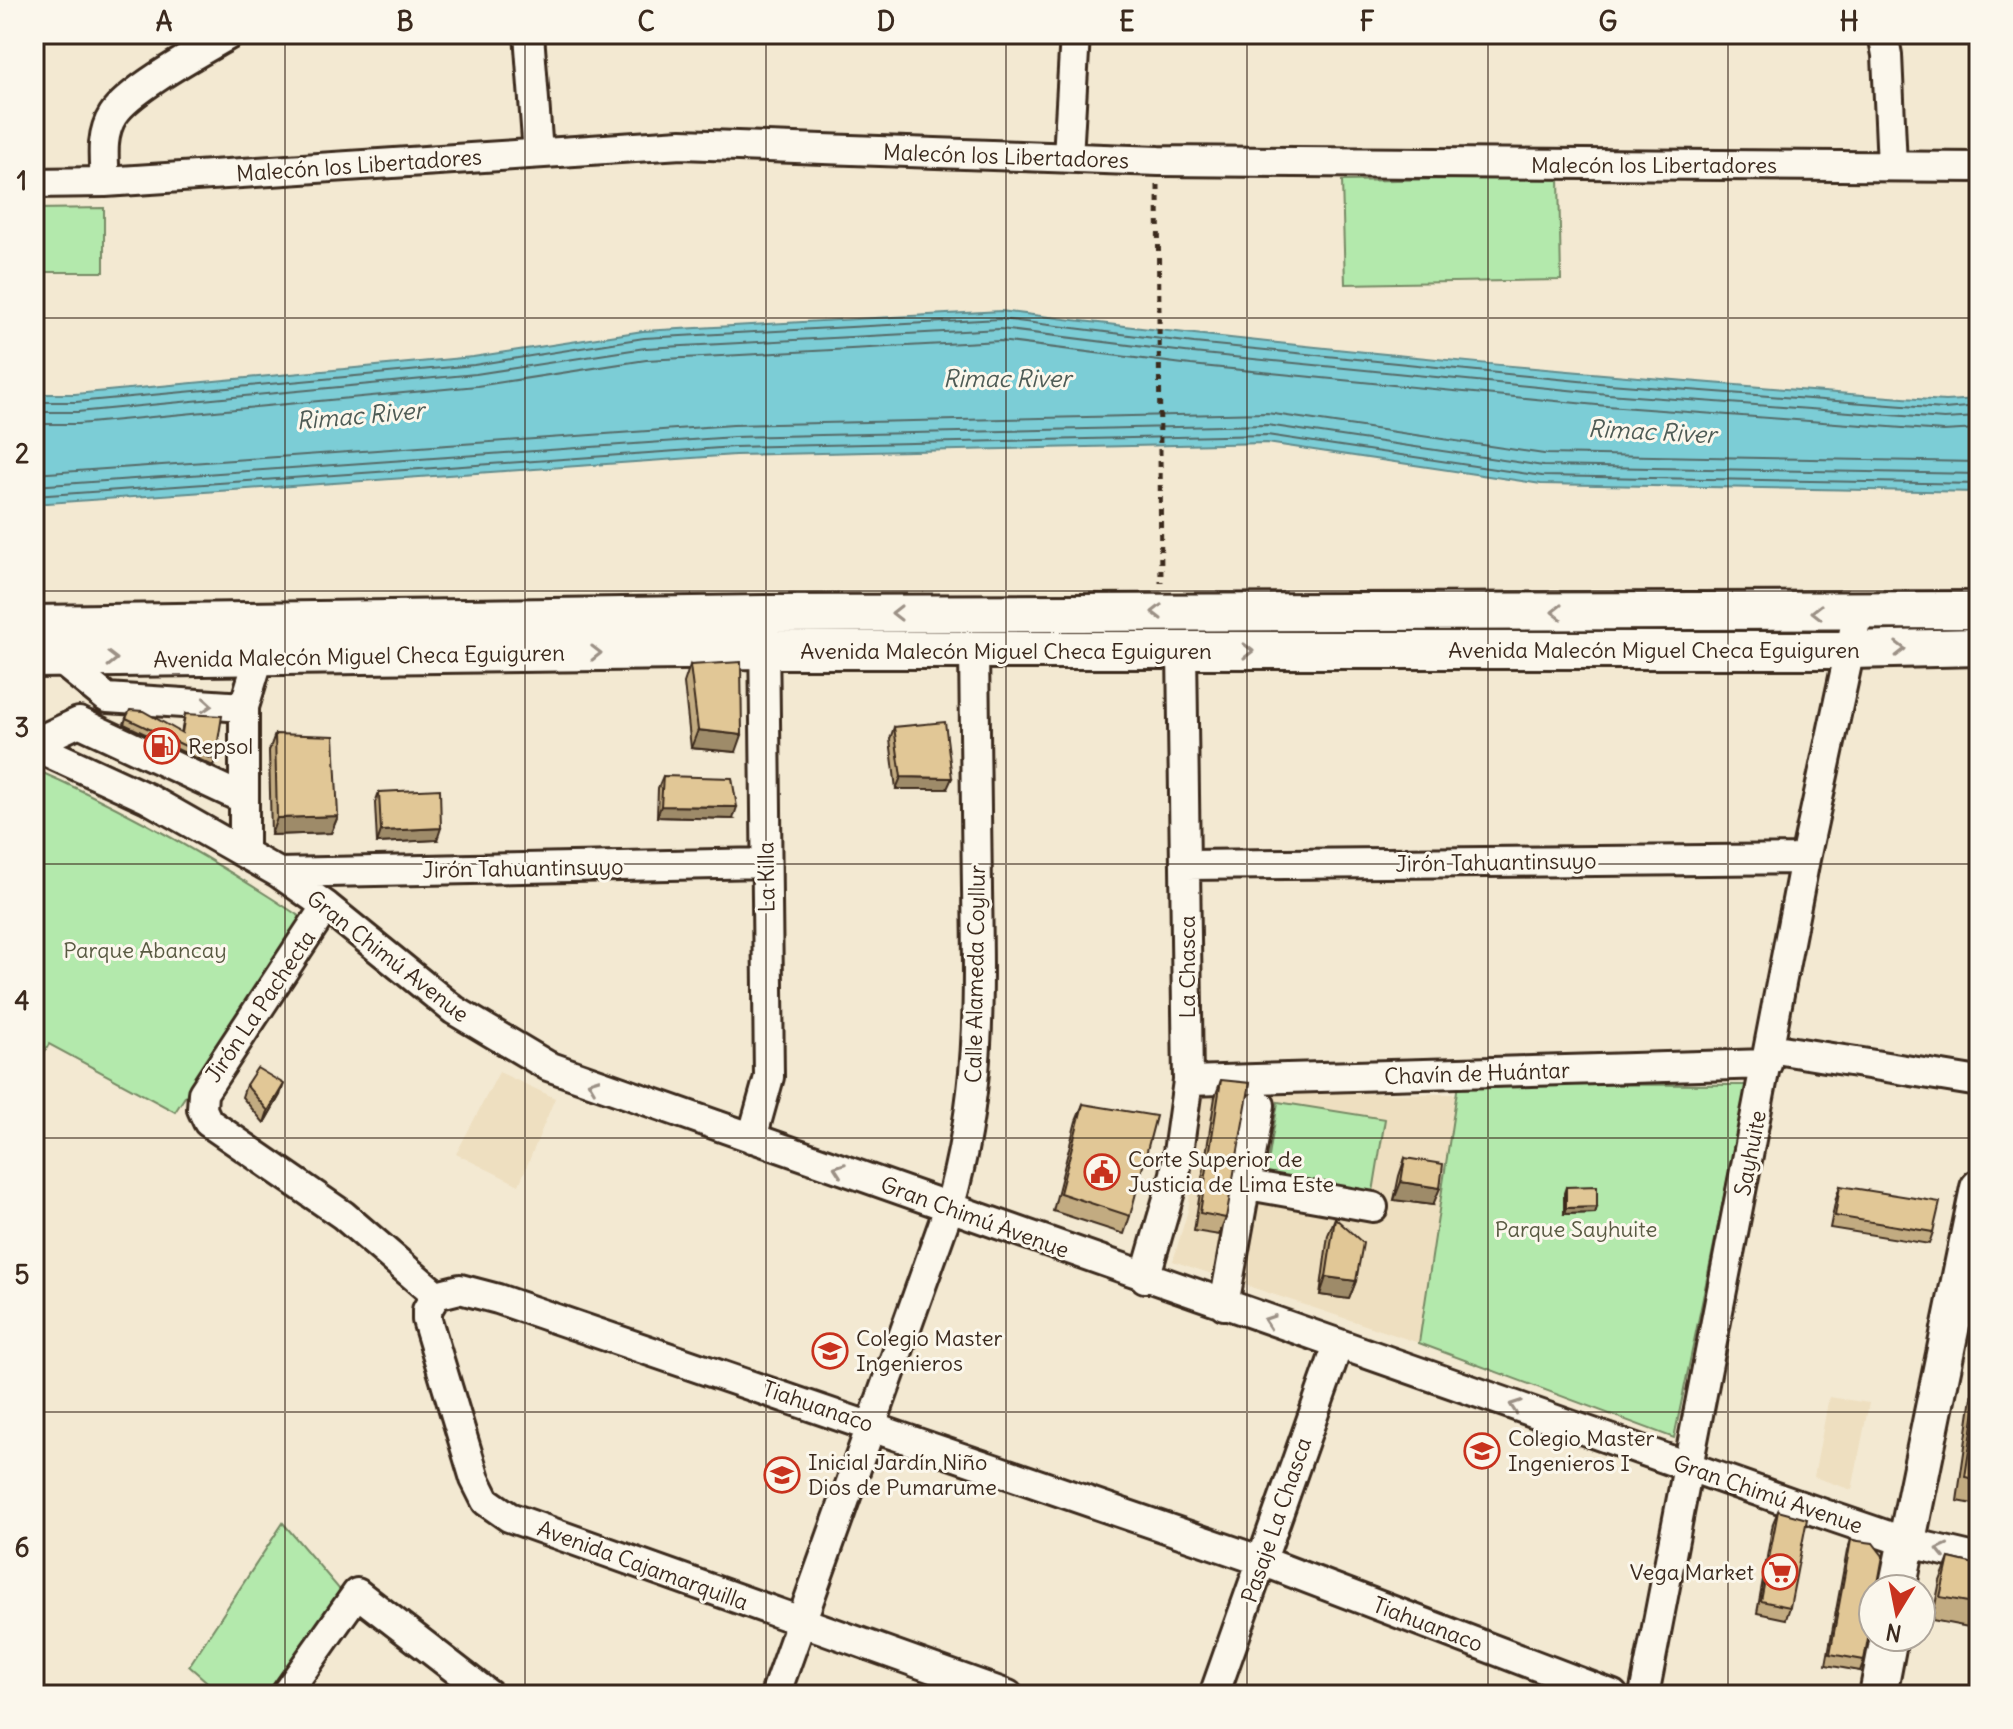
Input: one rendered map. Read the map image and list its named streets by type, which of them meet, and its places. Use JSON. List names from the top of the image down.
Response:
{
  "streets": {
    "main road": ["Avenida Malecón Miguel Checa Eguiguren"],
    "street": [
      "Malecón los Libertadores",
      "Jirón Tahuantinsuyo",
      "La Killa",
      "Gran Chimú Avenue",
      "La Chasca",
      "Calle Alameda Coyllur",
      "Jirón La Pachecta",
      "Chavín de Huántar",
      "Sayhuite",
      "Tiahuanaco",
      "Pasaje La Chasca",
      "Avenida Cajamarquilla"
    ]
  },
  "crossings": [
    ["Avenida Malecón Miguel Checa Eguiguren", "La Killa"],
    ["Avenida Malecón Miguel Checa Eguiguren", "La Chasca"],
    ["Avenida Malecón Miguel Checa Eguiguren", "Calle Alameda Coyllur"],
    ["Avenida Malecón Miguel Checa Eguiguren", "Sayhuite"],
    ["Jirón Tahuantinsuyo", "La Killa"],
    ["Jirón Tahuantinsuyo", "Gran Chimú Avenue"],
    ["Jirón Tahuantinsuyo", "La Chasca"],
    ["Jirón Tahuantinsuyo", "Sayhuite"],
    ["La Killa", "Gran Chimú Avenue"],
    ["Gran Chimú Avenue", "La Chasca"],
    ["Gran Chimú Avenue", "Calle Alameda Coyllur"],
    ["Gran Chimú Avenue", "Jirón La Pachecta"],
    ["Gran Chimú Avenue", "Sayhuite"],
    ["Gran Chimú Avenue", "Pasaje La Chasca"],
    ["La Chasca", "Chavín de Huántar"],
    ["Calle Alameda Coyllur", "Tiahuanaco"],
    ["Calle Alameda Coyllur", "Avenida Cajamarquilla"],
    ["Jirón La Pachecta", "Tiahuanaco"],
    ["Jirón La Pachecta", "Avenida Cajamarquilla"],
    ["Chavín de Huántar", "Sayhuite"],
    ["Tiahuanaco", "Pasaje La Chasca"],
    ["Tiahuanaco", "Avenida Cajamarquilla"]
  ],
  "one_way": ["Gran Chimú Avenue"],
  "water": ["Rimac River"],
  "parks": ["Parque Abancay", "Parque Sayhuite"],
  "places": {
    "fuel station": ["Repsol"],
    "public building": ["Corte Superior de Justicia de Lima Este"],
    "school or university": ["Colegio Master Ingenieros", "Colegio Master Ingenieros I", "Inicial Jardín Niño Dios de Pumarume"],
    "supermarket": ["Vega Market"]
  },
  "north": "bottom",
  "grid": {
    "columns": [
      "A",
      "B",
      "C",
      "D",
      "E",
      "F",
      "G",
      "H"
    ],
    "rows": [
      "1",
      "2",
      "3",
      "4",
      "5",
      "6"
    ]
  }
}
